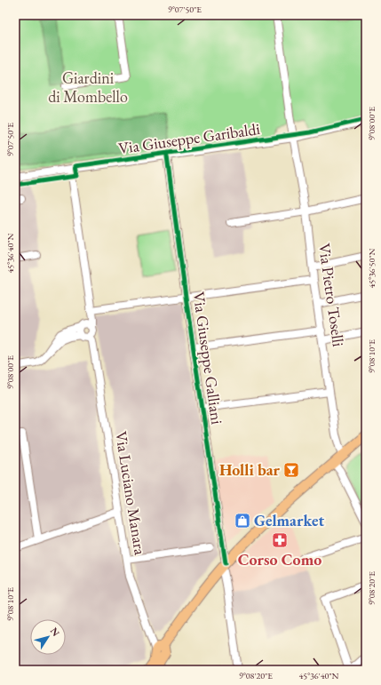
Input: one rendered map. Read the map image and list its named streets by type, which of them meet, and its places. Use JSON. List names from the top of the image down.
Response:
{
  "streets": {
    "street": [
      "Via Giuseppe Garibaldi",
      "Via Pietro Toselli",
      "Via Giuseppe Galliani",
      "Via Luciano Manara"
    ]
  },
  "crossings": [
    ["Via Giuseppe Garibaldi", "Via Pietro Toselli"],
    ["Via Giuseppe Garibaldi", "Via Giuseppe Galliani"]
  ],
  "parks": ["Giardini di Mombello"],
  "places": {
    "bar": ["Holli bar"],
    "shop": ["Gelmarket"],
    "pharmacy": ["Corso Como"]
  },
  "north": "top right",
  "coordinates": [
    "9°07'50\"E",
    "9°08'00\"E",
    "45°36'40\"N",
    "45°36'50\"N",
    "9°08'10\"E",
    "9°08'20\"E"
  ]
}
